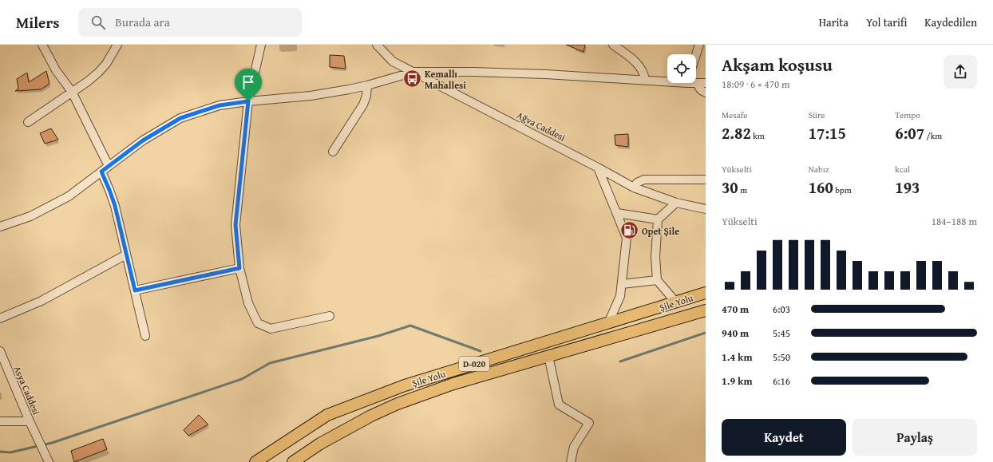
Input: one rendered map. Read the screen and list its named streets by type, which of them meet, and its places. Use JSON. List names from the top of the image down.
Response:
{
  "streets": {
    "highway": ["Şile Yolu", "D-020"],
    "street": ["Ağva Caddesi", "Asya Caddesi"]
  },
  "places": {
    "bus stop": ["Kemallı Mahallesi"],
    "fuel station": ["Opet Şile"]
  },
  "page": {
    "header": "Milers",
    "search": "Burada ara",
    "nav": ["Harita", "Yol tarifi", "Kaydedilen"],
    "heading": ["Akşam koşusu", "18:09 · 6 × 470 m"],
    "stats": [
      ["Mesafe", "2.82 km"],
      ["Süre", "17:15"],
      ["Tempo", "6:07 /km"],
      ["Yükselti", "30 m"],
      ["Nabız", "160 bpm"],
      ["kcal", "193"]
    ],
    "chart": ["Yükselti", "184–188 m"],
    "list": [
      {
        "name": "470 m",
        "note": "6:03"
      },
      {
        "name": "940 m",
        "note": "5:45"
      },
      {
        "name": "1.4 km",
        "note": "5:50"
      },
      {
        "name": "1.9 km",
        "note": "6:16"
      }
    ],
    "buttons": ["Kaydet", "Paylaş"]
  }
}
